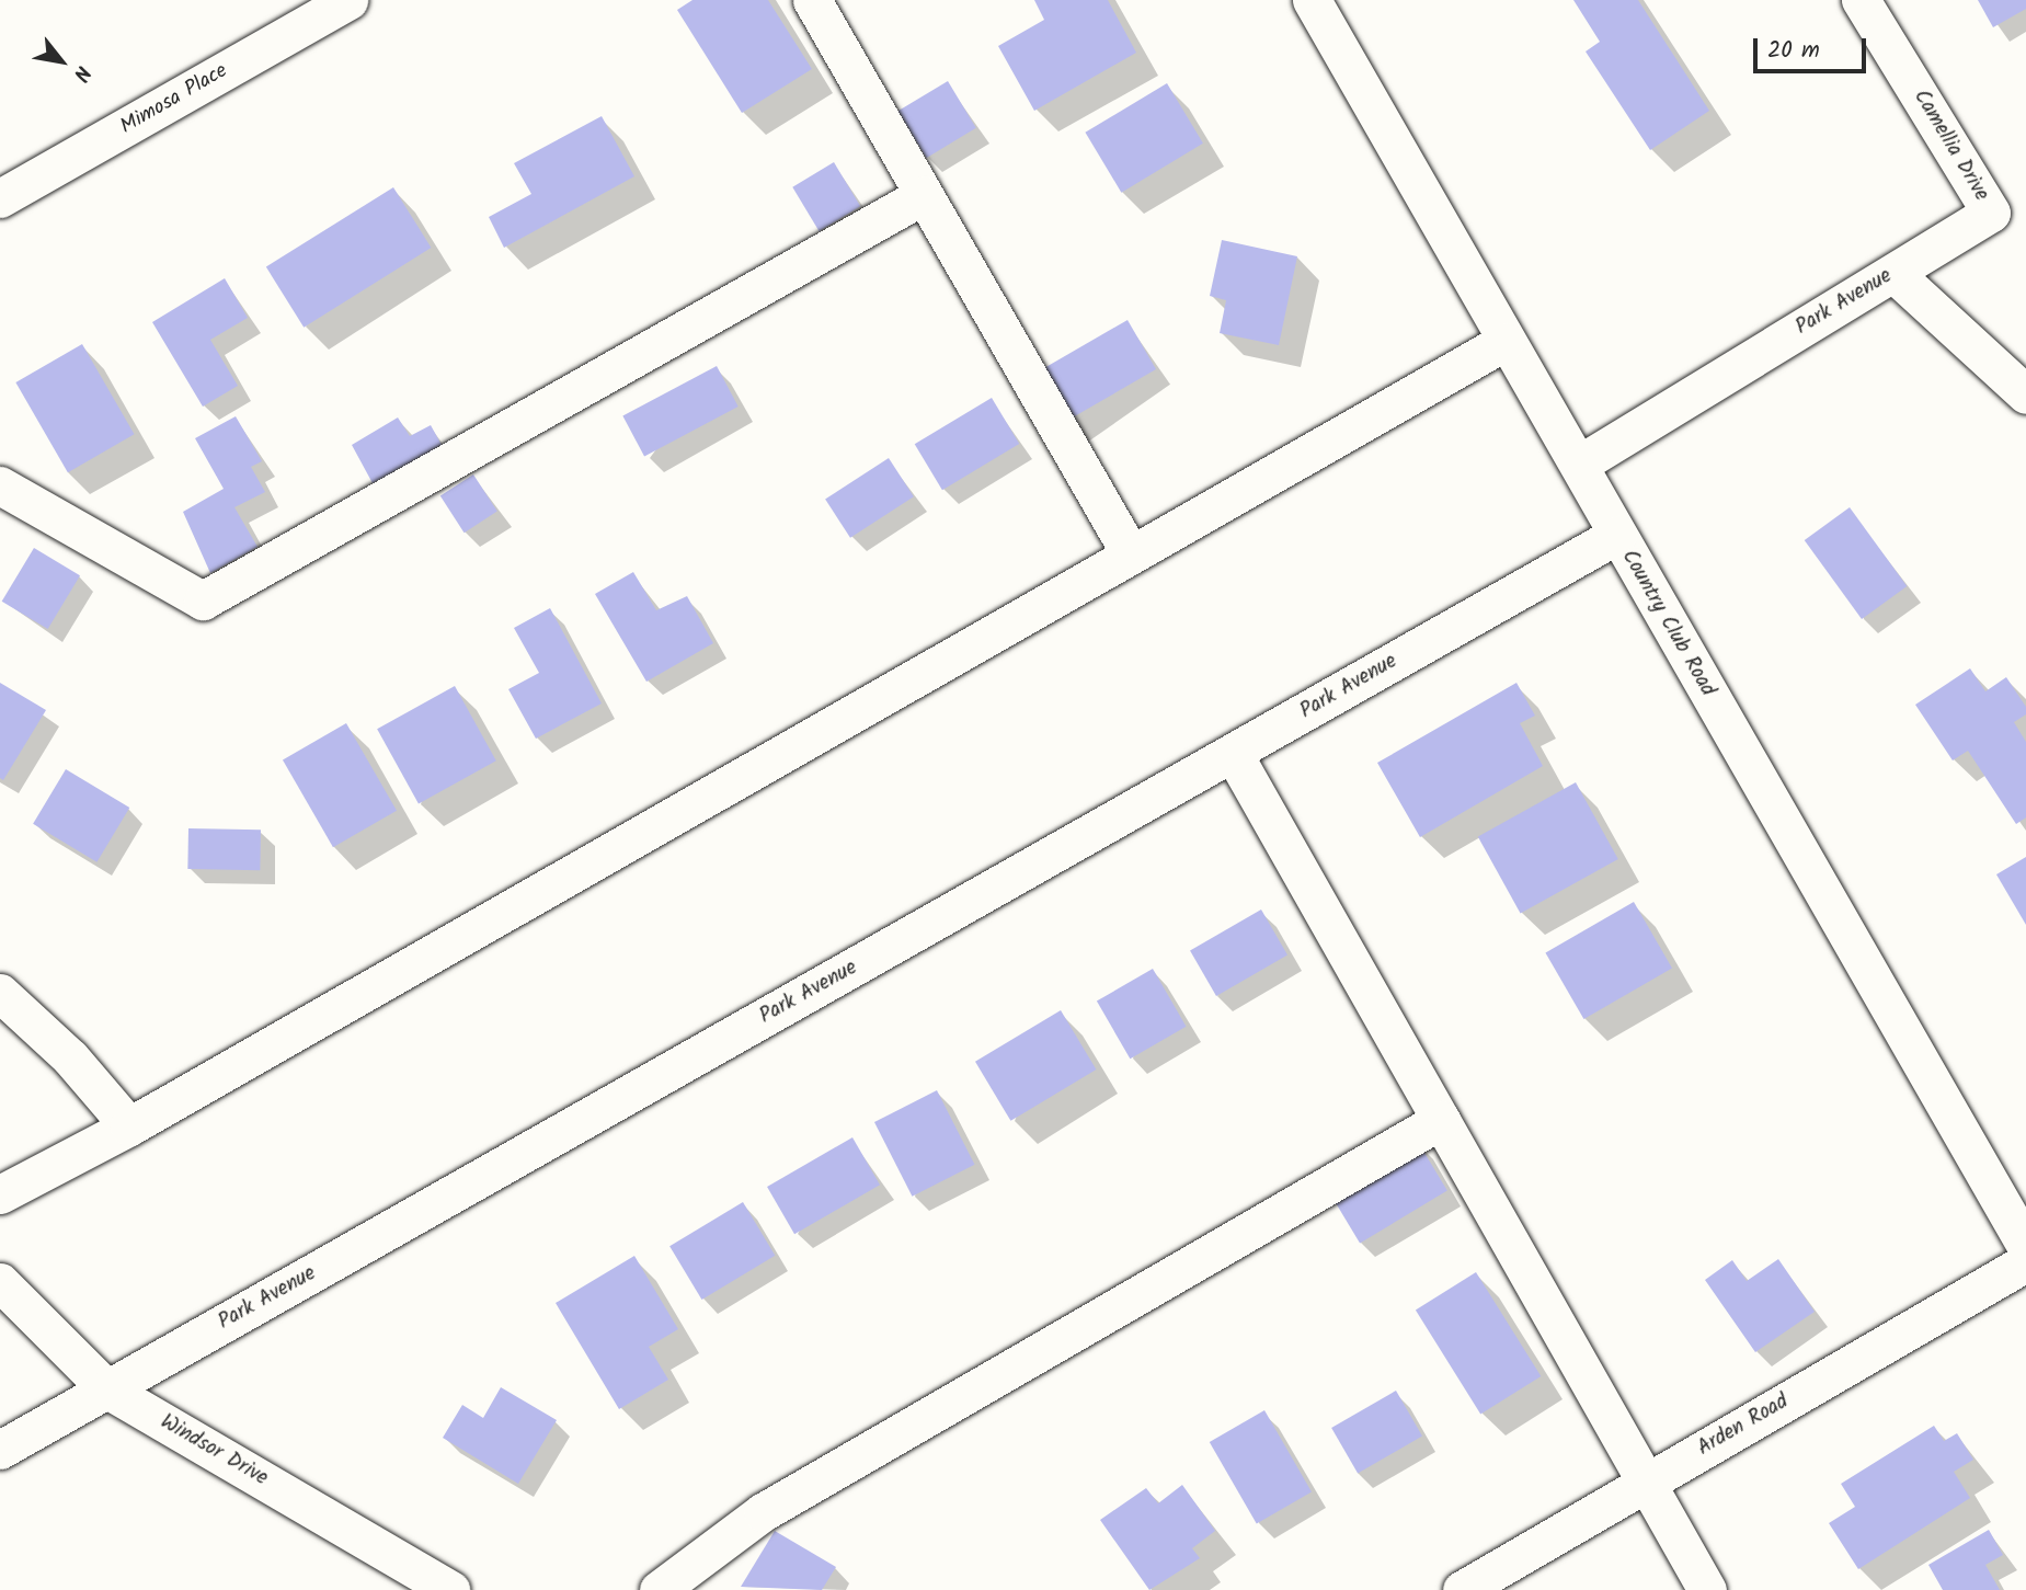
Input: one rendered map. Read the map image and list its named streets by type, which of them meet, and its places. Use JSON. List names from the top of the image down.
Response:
{
  "streets": {
    "street": [
      "Mimosa Place",
      "Camellia Drive",
      "Park Avenue",
      "Country Club Road",
      "Arden Road",
      "Windsor Drive"
    ]
  },
  "crossings": [
    ["Camellia Drive", "Park Avenue"],
    ["Park Avenue", "Country Club Road"],
    ["Park Avenue", "Windsor Drive"]
  ],
  "scale_bar": "20 m",
  "north": "bottom right"
}
